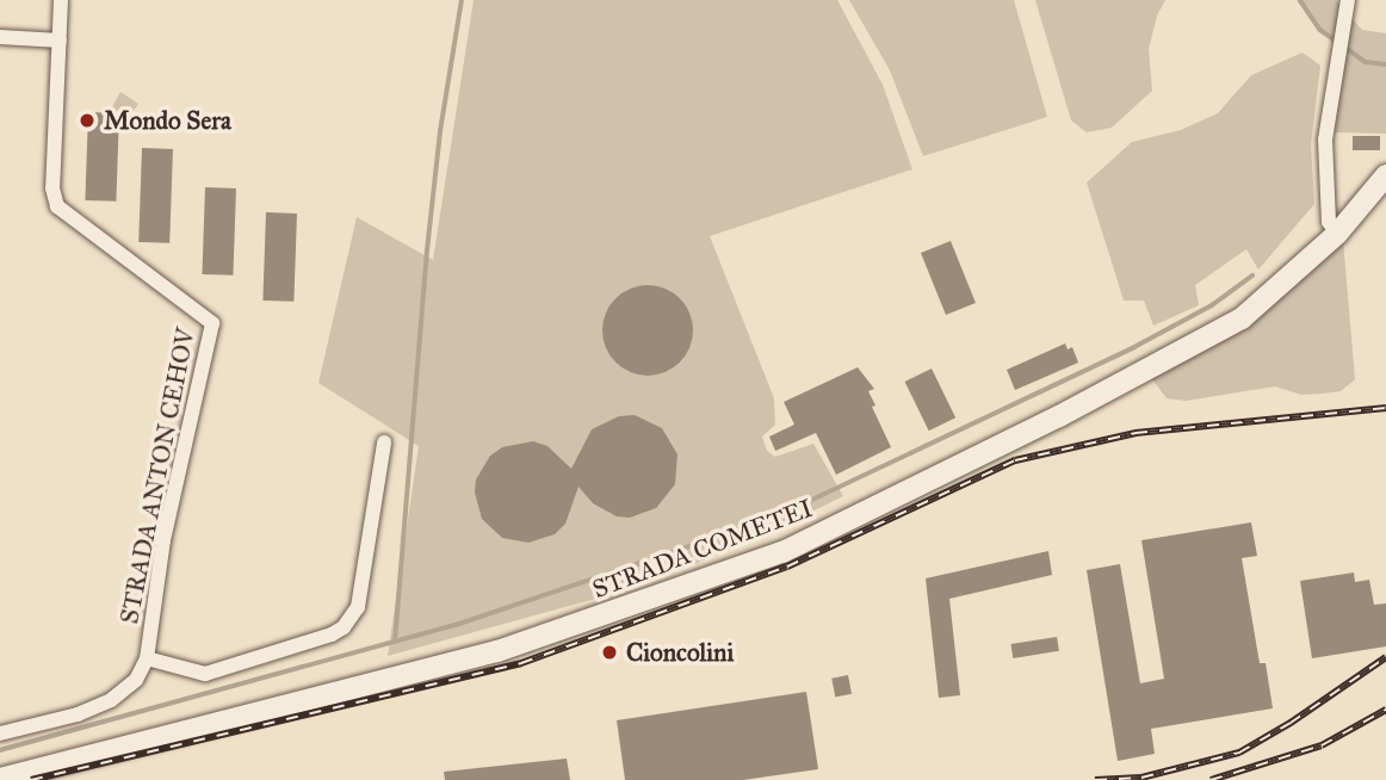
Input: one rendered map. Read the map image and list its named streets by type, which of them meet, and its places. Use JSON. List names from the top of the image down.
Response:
{
  "streets": {
    "street": ["STRADA ANTON CEHOV", "STRADA COMETEI"]
  },
  "places": ["Mondo Sera", "Cioncolini"]
}
